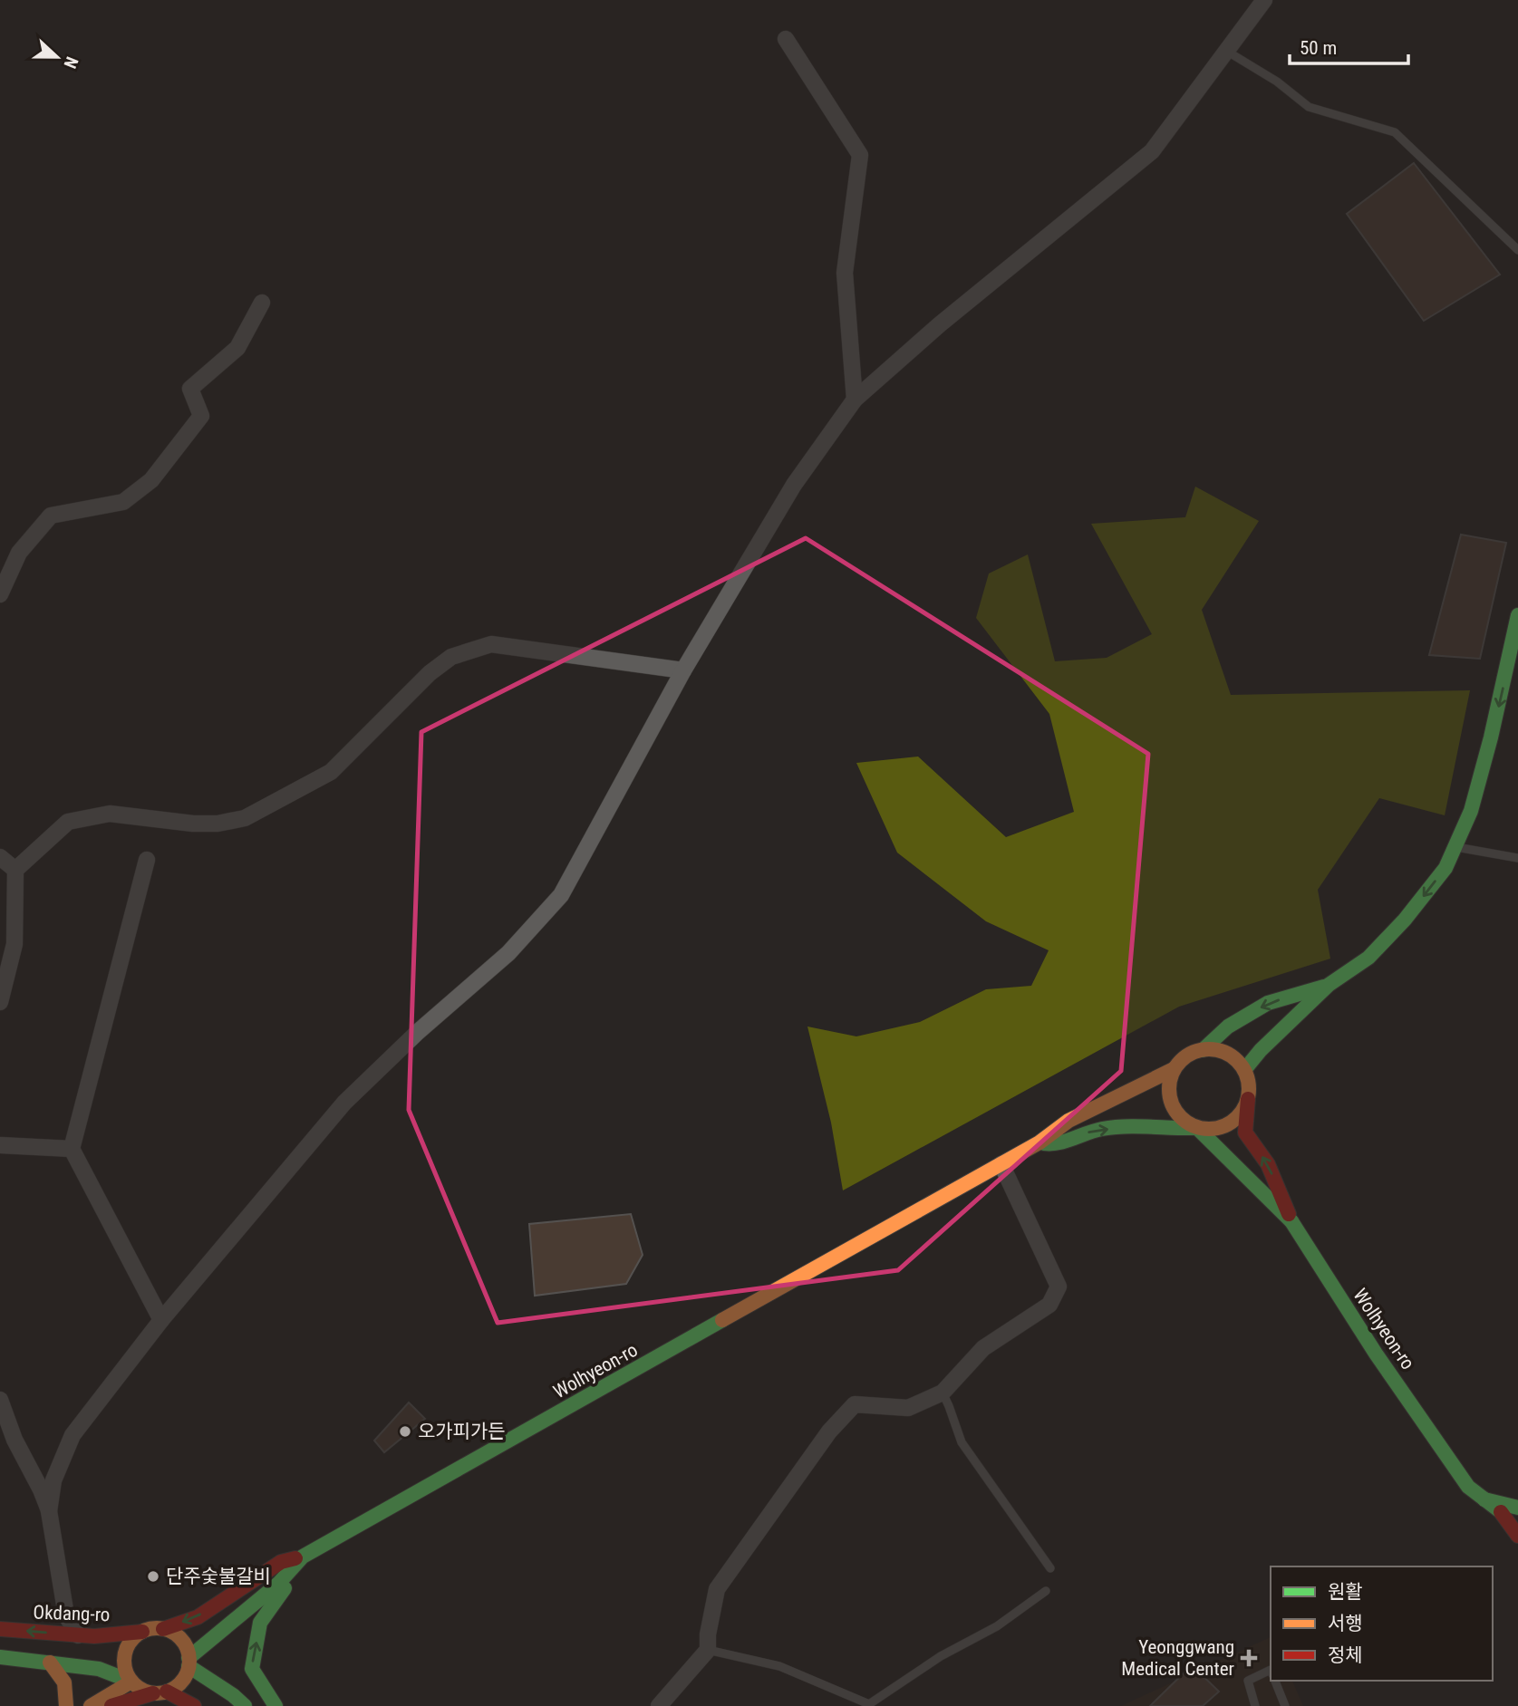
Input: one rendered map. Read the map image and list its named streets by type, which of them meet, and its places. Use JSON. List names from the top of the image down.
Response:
{
  "streets": {
    "main road": ["Wolhyeon-ro", "Okdang-ro"]
  },
  "crossings": [
    ["Wolhyeon-ro", "Okdang-ro"]
  ],
  "places": {
    "other": ["오가피가든", "단주숯불갈비"],
    "health": ["Yeonggwang Medical Center"]
  },
  "legend": ["원활", "서행", "정체"],
  "scale_bar": "50 m",
  "north": "right"
}
